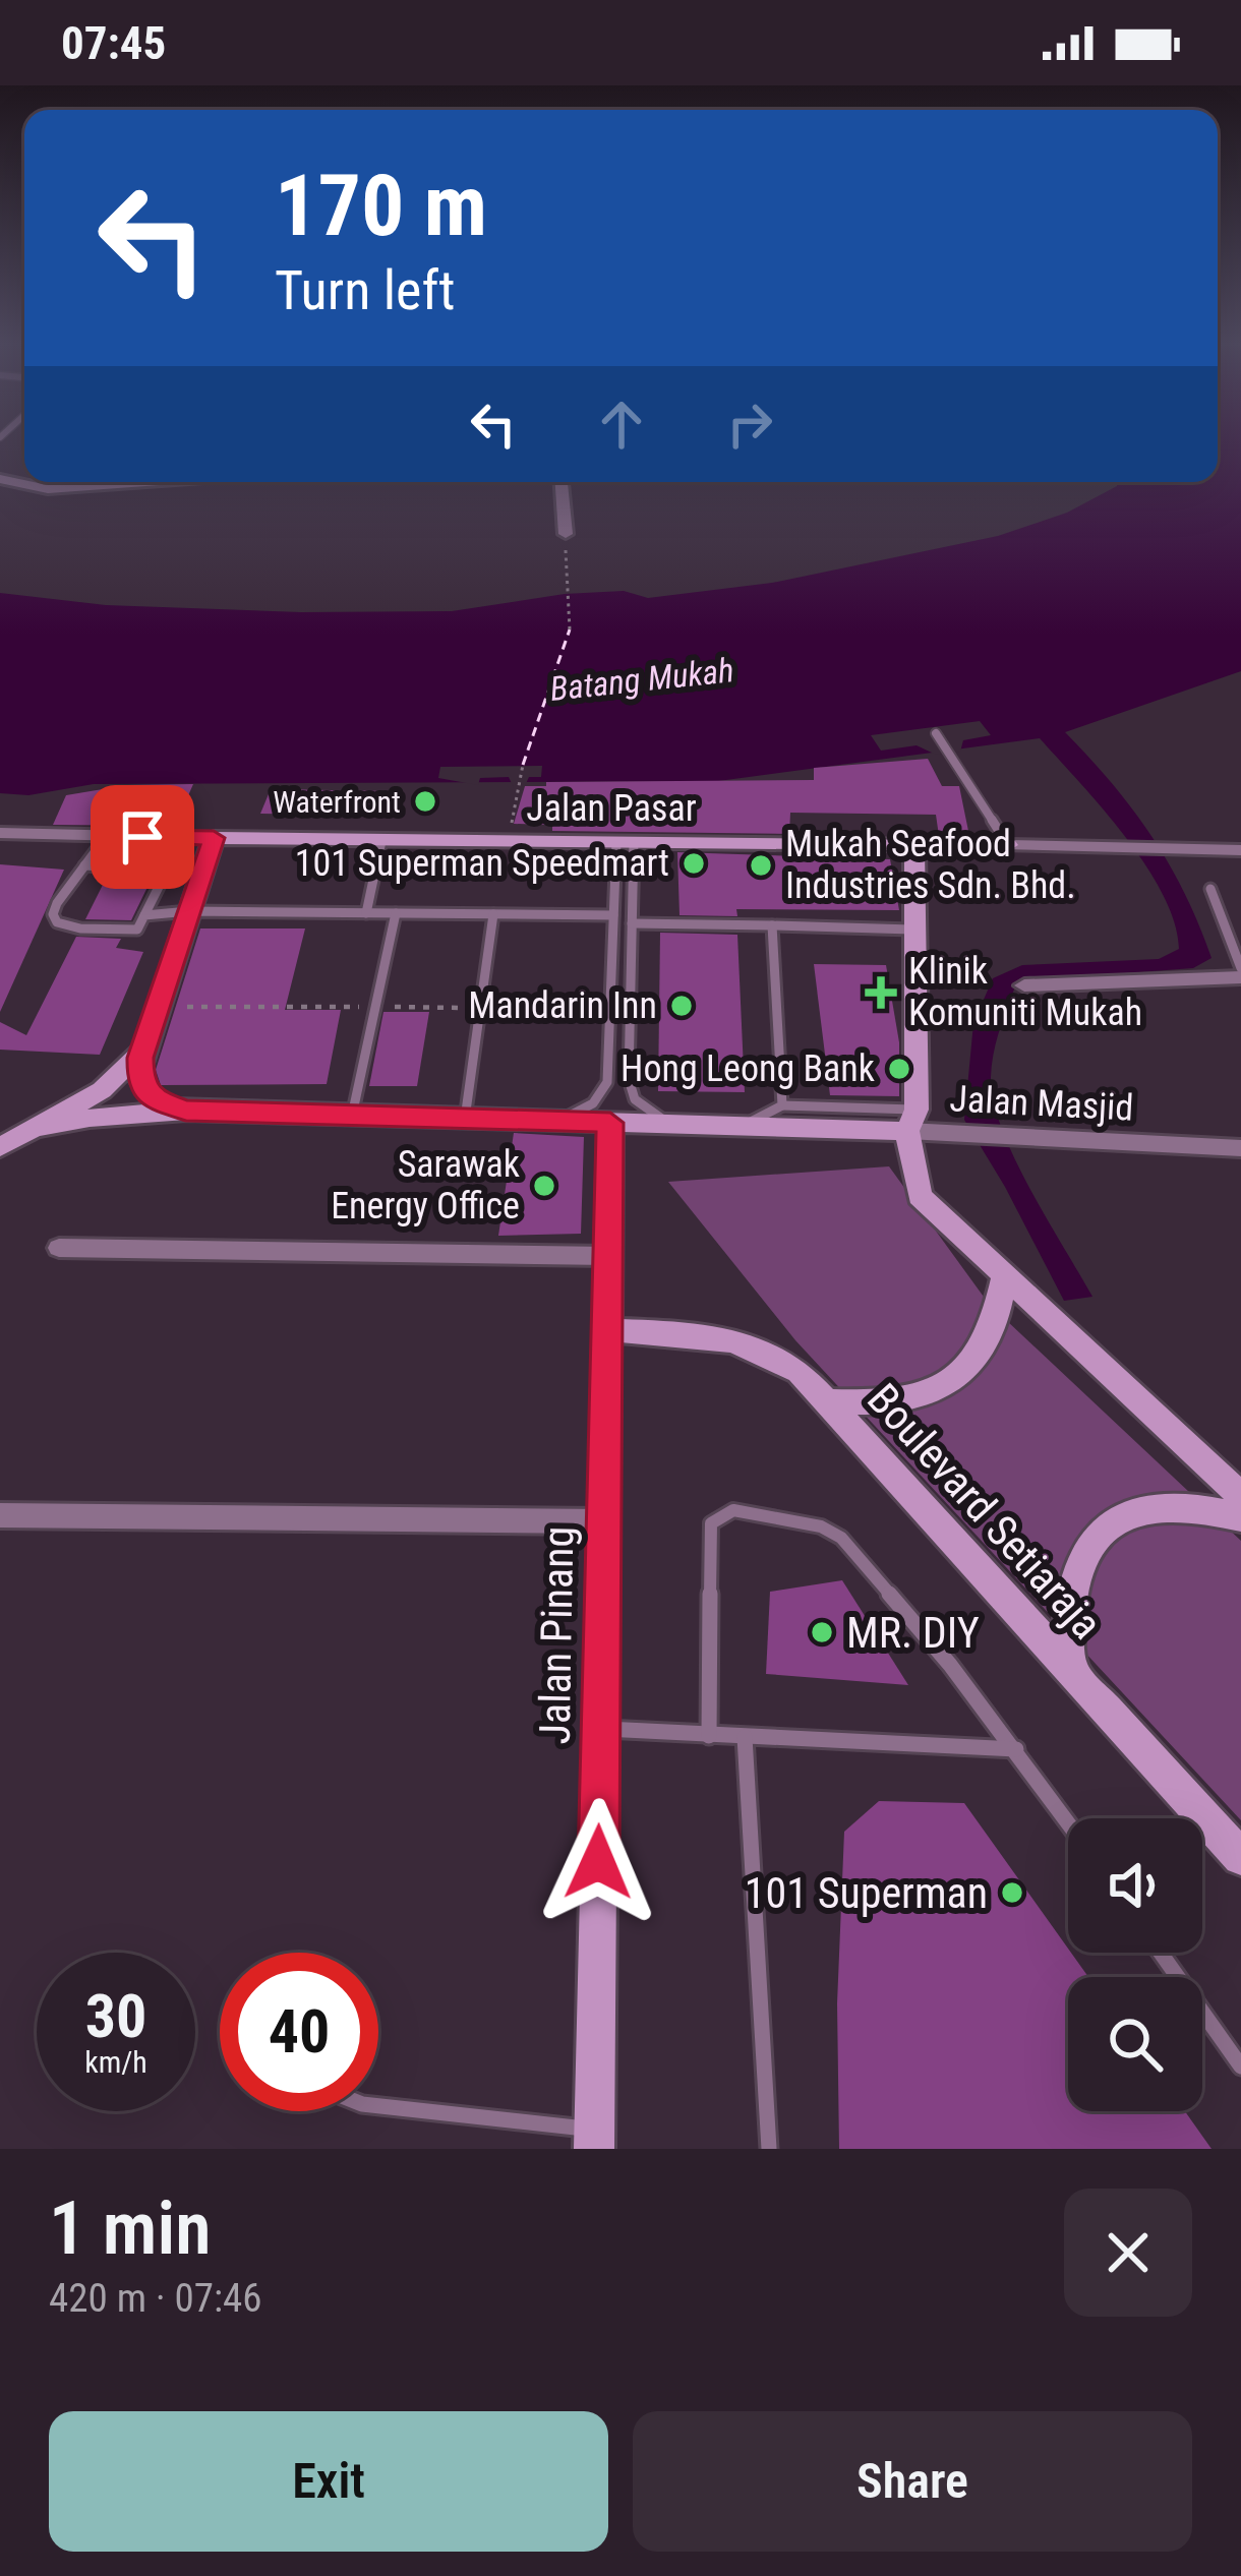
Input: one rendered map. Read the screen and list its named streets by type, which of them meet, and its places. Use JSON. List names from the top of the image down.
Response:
{
  "streets": {
    "street": [
      "Jalan Pasar",
      "Jalan Masjid",
      "Boulevard Setiaraja",
      "Jalan Pinang"
    ]
  },
  "crossings": [
    ["Jalan Pasar", "Jalan Masjid"],
    ["Boulevard Setiaraja", "Jalan Pinang"]
  ],
  "water": ["Batang Mukah"],
  "places": {
    "other": [
      "Waterfront",
      "101 Superman Speedmart",
      "Mukah Seafood Industries Sdn. Bhd.",
      "Mandarin Inn",
      "Hong Leong Bank",
      "Sarawak Energy Office",
      "MR. DIY",
      "101 Superman"
    ],
    "health": ["Klinik Komuniti Mukah"]
  },
  "page": {
    "status": "07:45",
    "turn": ["170 m", "Turn left"],
    "speed": "30 km/h",
    "limit": "40",
    "heading": ["1 min", "420 m · 07:46"],
    "buttons": ["Exit", "Share"]
  }
}
